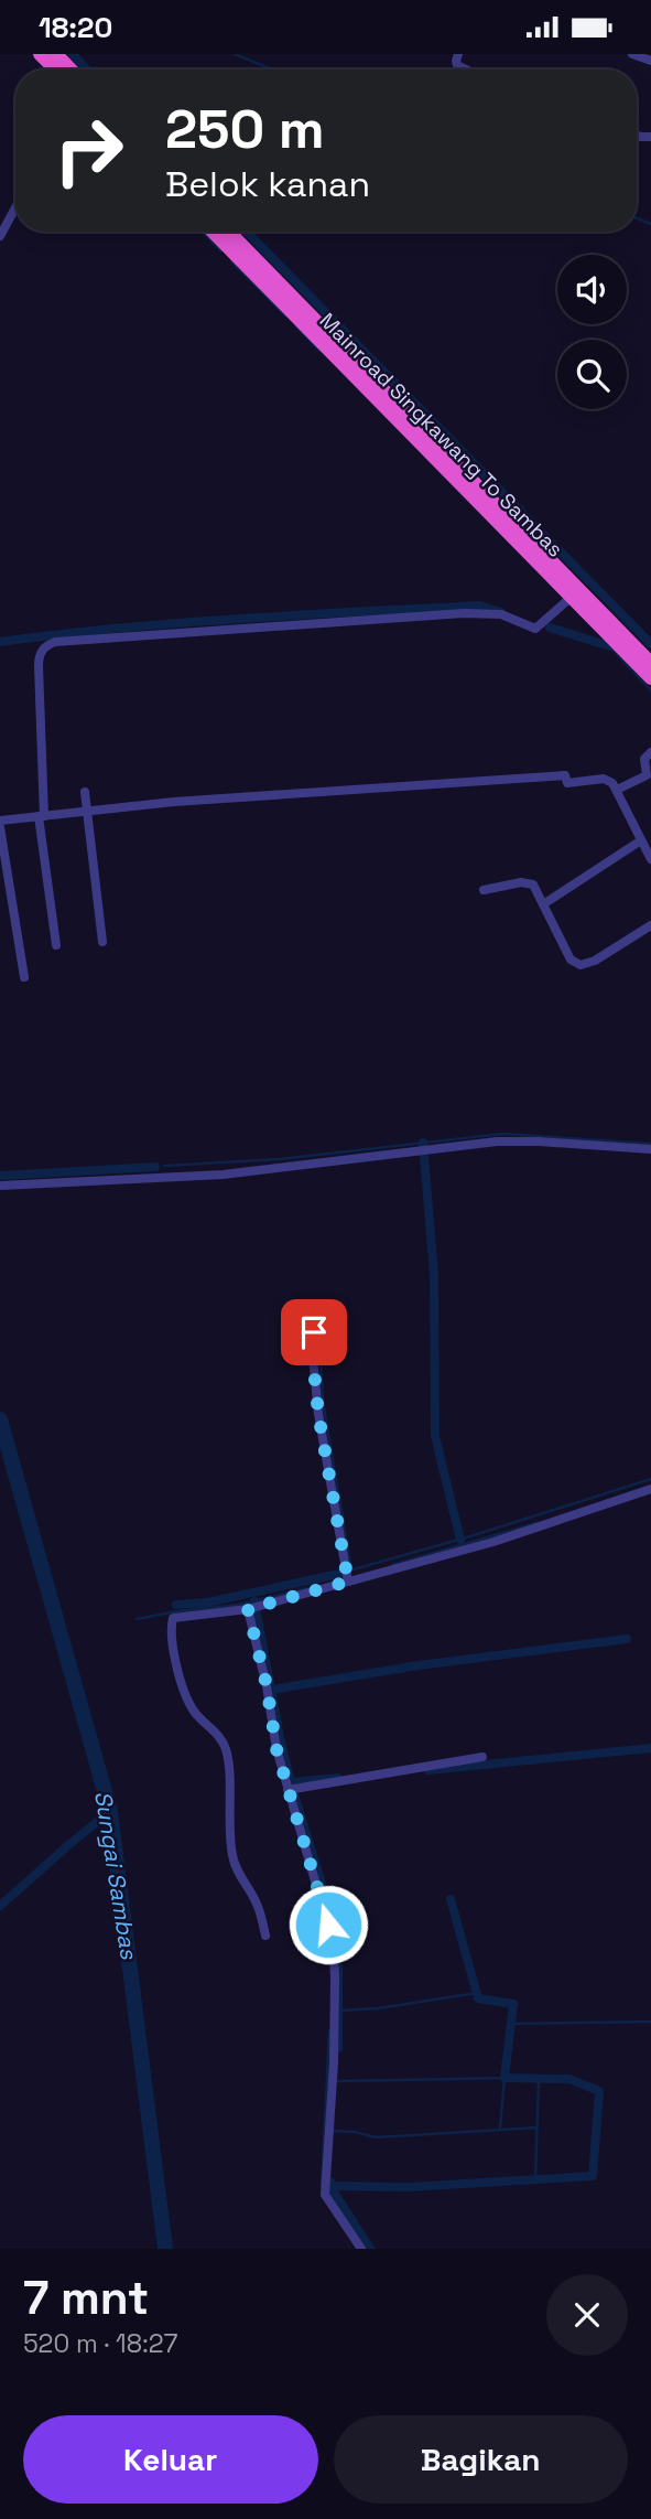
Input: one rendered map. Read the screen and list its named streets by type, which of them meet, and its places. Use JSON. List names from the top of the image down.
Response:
{
  "streets": {
    "highway": ["Mainroad Singkawang To Sambas"]
  },
  "water": ["Sungai Sambas"],
  "page": {
    "status": "18:20",
    "turn": ["250 m", "Belok kanan"],
    "heading": ["7 mnt", "520 m · 18:27"],
    "buttons": ["Keluar", "Bagikan"]
  }
}
